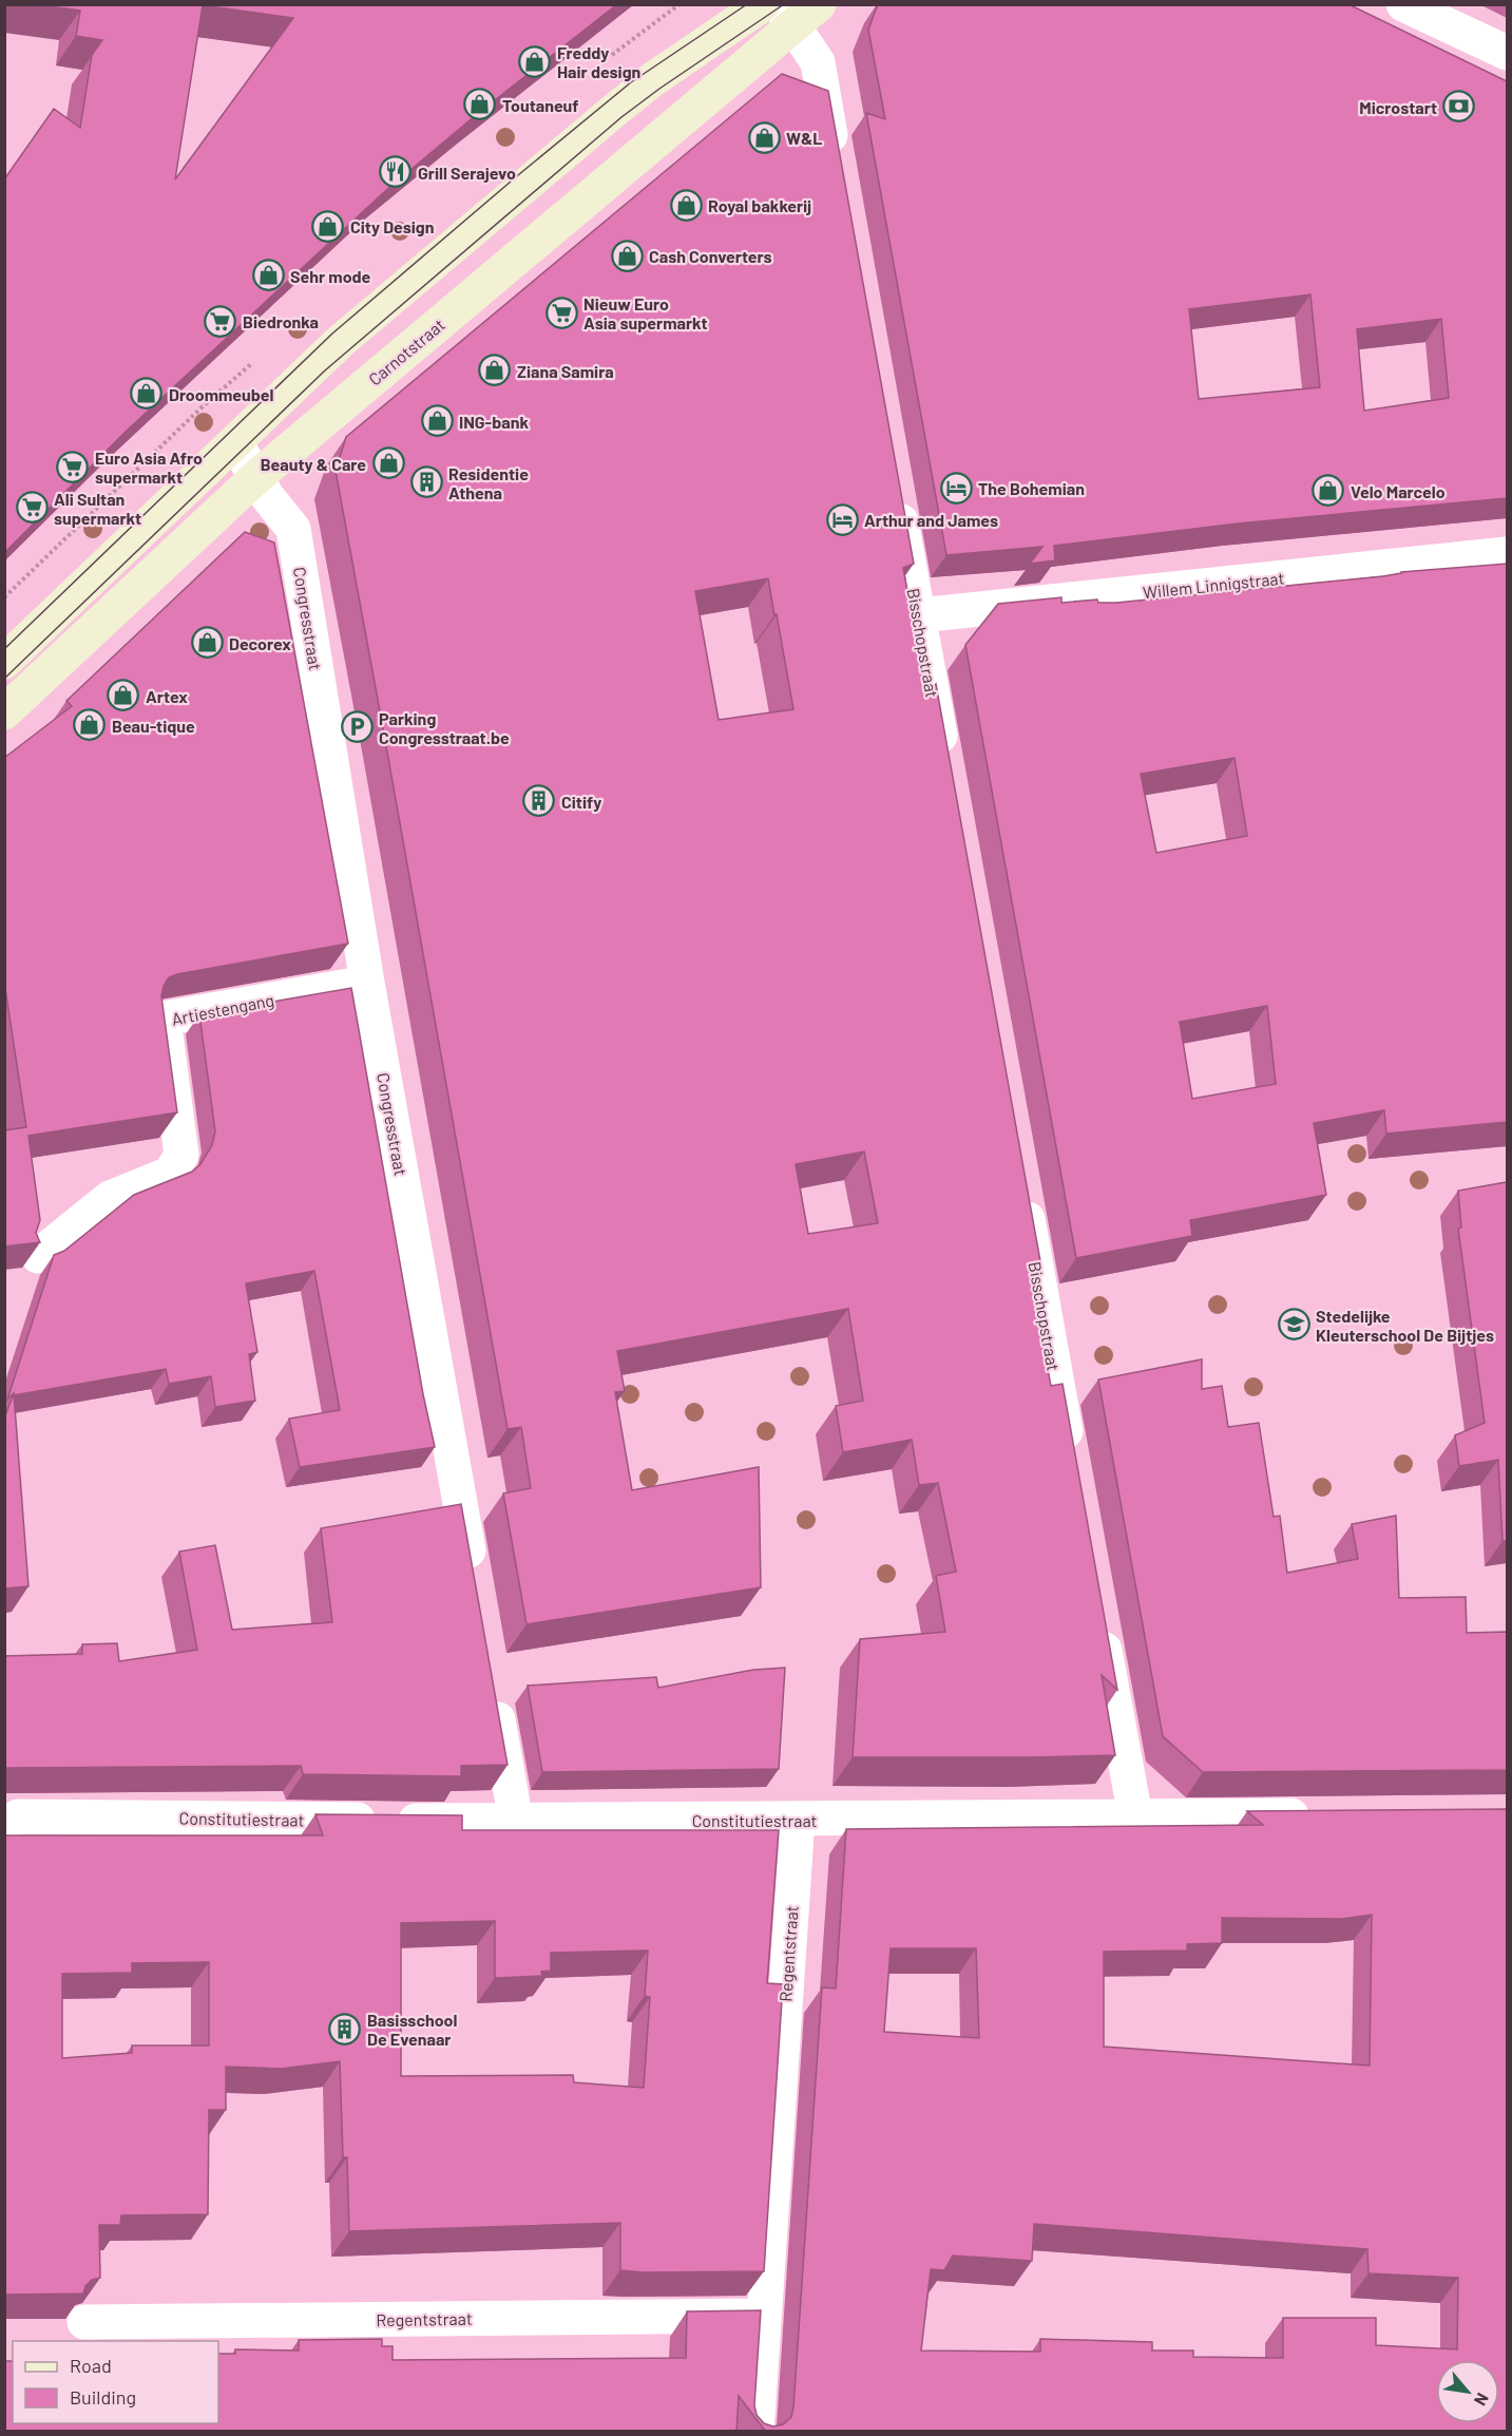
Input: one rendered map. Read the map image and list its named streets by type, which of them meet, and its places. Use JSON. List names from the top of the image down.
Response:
{
  "streets": {
    "main road": ["Carnotstraat"],
    "street": [
      "Willem Linnigstraat",
      "Congresstraat",
      "Bisschopstraat",
      "Artiestengang",
      "Constitutiestraat",
      "Regentstraat"
    ]
  },
  "crossings": [
    ["Carnotstraat", "Congresstraat"],
    ["Willem Linnigstraat", "Bisschopstraat"],
    ["Congresstraat", "Artiestengang"],
    ["Constitutiestraat", "Regentstraat"]
  ],
  "places": {
    "shop": [
      "Freddy Hair design",
      "Toutaneuf",
      "W&L",
      "Royal bakkerij",
      "City Design",
      "Cash Converters",
      "Sehr mode",
      "Ziana Samira",
      "Droommeubel",
      "ING-bank",
      "Beauty & Care",
      "Velo Marcelo",
      "Decorex",
      "Artex",
      "Beau-tique"
    ],
    "bank": ["Microstart"],
    "restaurant": ["Grill Serajevo"],
    "supermarket": [
      "Nieuw Euro Asia supermarkt",
      "Biedronka",
      "Euro Asia Afro supermarkt",
      "Ali Sultan supermarkt"
    ],
    "building": ["Residentie Athena", "Citify", "Basisschool De Evenaar"],
    "hotel": ["The Bohemian", "Arthur and James"],
    "parking": ["Parking Congresstraat.be"],
    "school or university": ["Stedelijke Kleuterschool De Bijtjes"]
  },
  "legend": ["Road", "Building"],
  "north": "bottom right"
}
